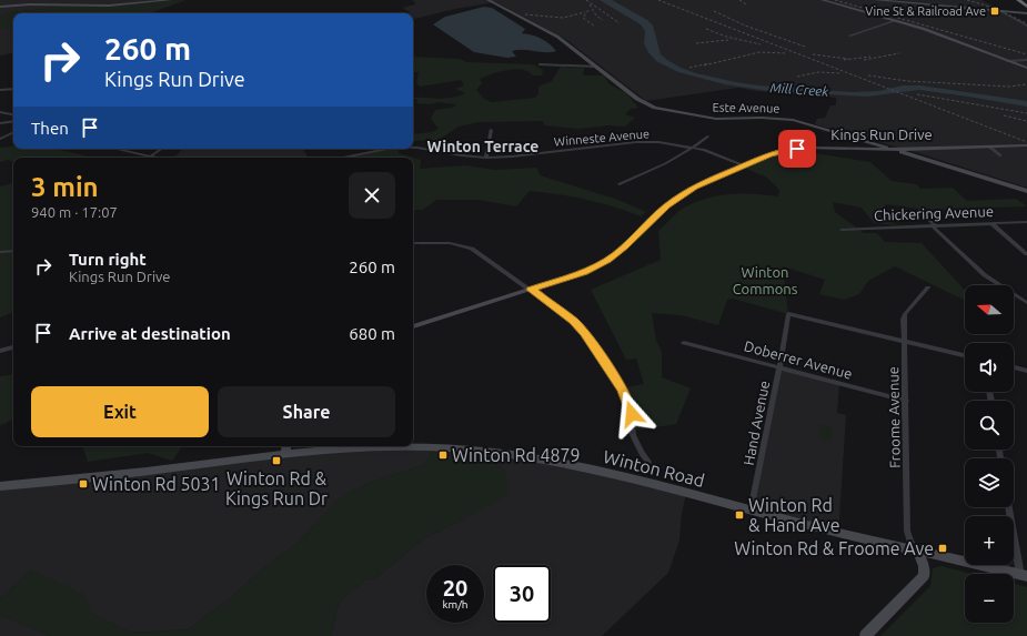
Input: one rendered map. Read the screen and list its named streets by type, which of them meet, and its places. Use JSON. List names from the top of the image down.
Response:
{
  "streets": {
    "street": [
      "Este Avenue",
      "Kings Run Drive",
      "Winneste Avenue",
      "Chickering Avenue",
      "Doberrer Avenue",
      "Froome Avenue",
      "Hand Avenue",
      "Winton Road"
    ]
  },
  "crossings": [
    ["Este Avenue", "Kings Run Drive"],
    ["Kings Run Drive", "Winneste Avenue"],
    ["Doberrer Avenue", "Froome Avenue"],
    ["Doberrer Avenue", "Hand Avenue"],
    ["Froome Avenue", "Hand Avenue"],
    ["Froome Avenue", "Winton Road"],
    ["Hand Avenue", "Winton Road"]
  ],
  "districts": ["Winton Terrace"],
  "water": ["Mill Creek"],
  "parks": ["Winton Commons"],
  "places": {
    "transit": [
      "Vine St & Railroad Ave",
      "Winton Rd 4879",
      "Winton Rd & Kings Run Dr",
      "Winton Rd 5031",
      "Winton Rd & Hand Ave",
      "Winton Rd & Froome Ave"
    ]
  },
  "north": "left",
  "page": {
    "turn": ["260 m", "Kings Run Drive"],
    "then": "Then",
    "heading": ["3 min", "940 m · 17:07"],
    "list": [
      {
        "name": "Turn right",
        "note": "Kings Run Drive",
        "value": "260 m"
      },
      {
        "name": "Arrive at destination",
        "value": "680 m"
      }
    ],
    "map_buttons": ["+", "−"],
    "buttons": ["Exit", "Share"],
    "speed": "20 km/h",
    "limit": "30"
  }
}
